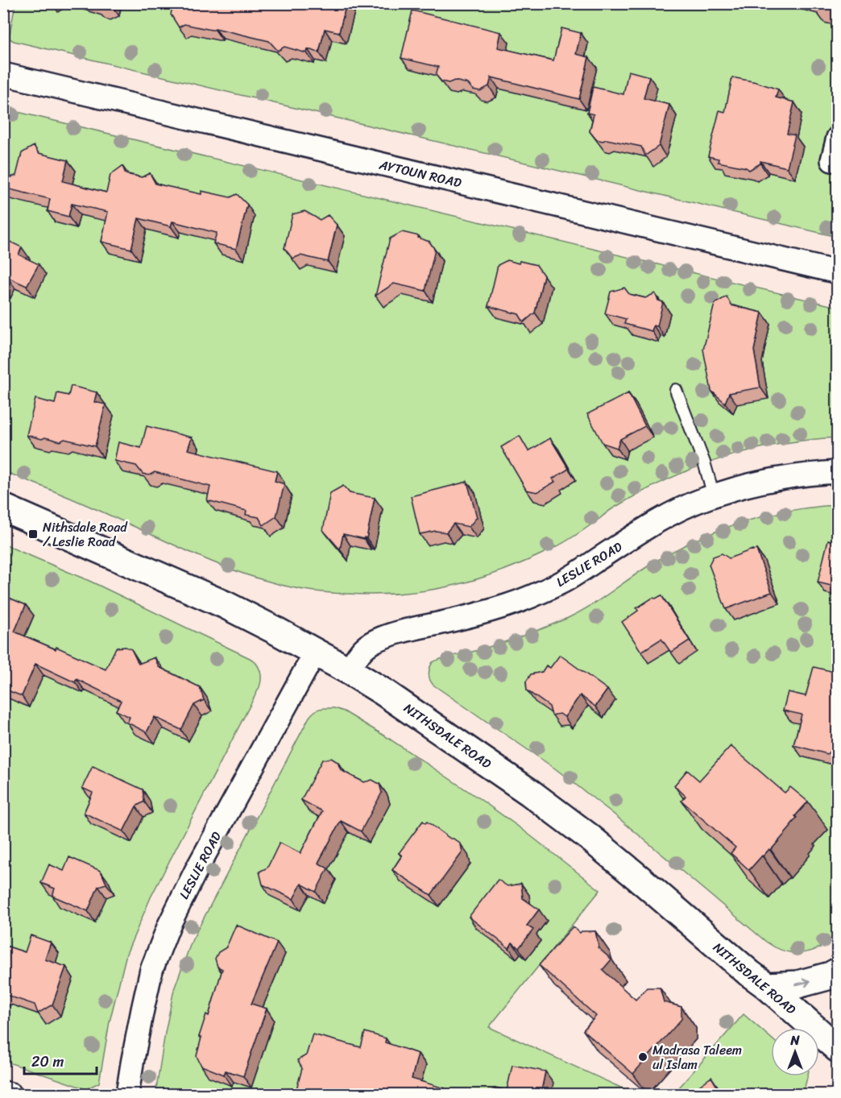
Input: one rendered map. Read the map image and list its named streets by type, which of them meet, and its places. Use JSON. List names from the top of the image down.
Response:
{
  "streets": {
    "street": ["AYTOUN ROAD", "LESLIE ROAD", "NITHSDALE ROAD"]
  },
  "crossings": [
    ["LESLIE ROAD", "NITHSDALE ROAD"]
  ],
  "places": {
    "transit": ["Nithsdale Road / Leslie Road"],
    "other": ["Madrasa Taleem ul Islam"]
  },
  "scale_bar": "20 m",
  "north": "top"
}
